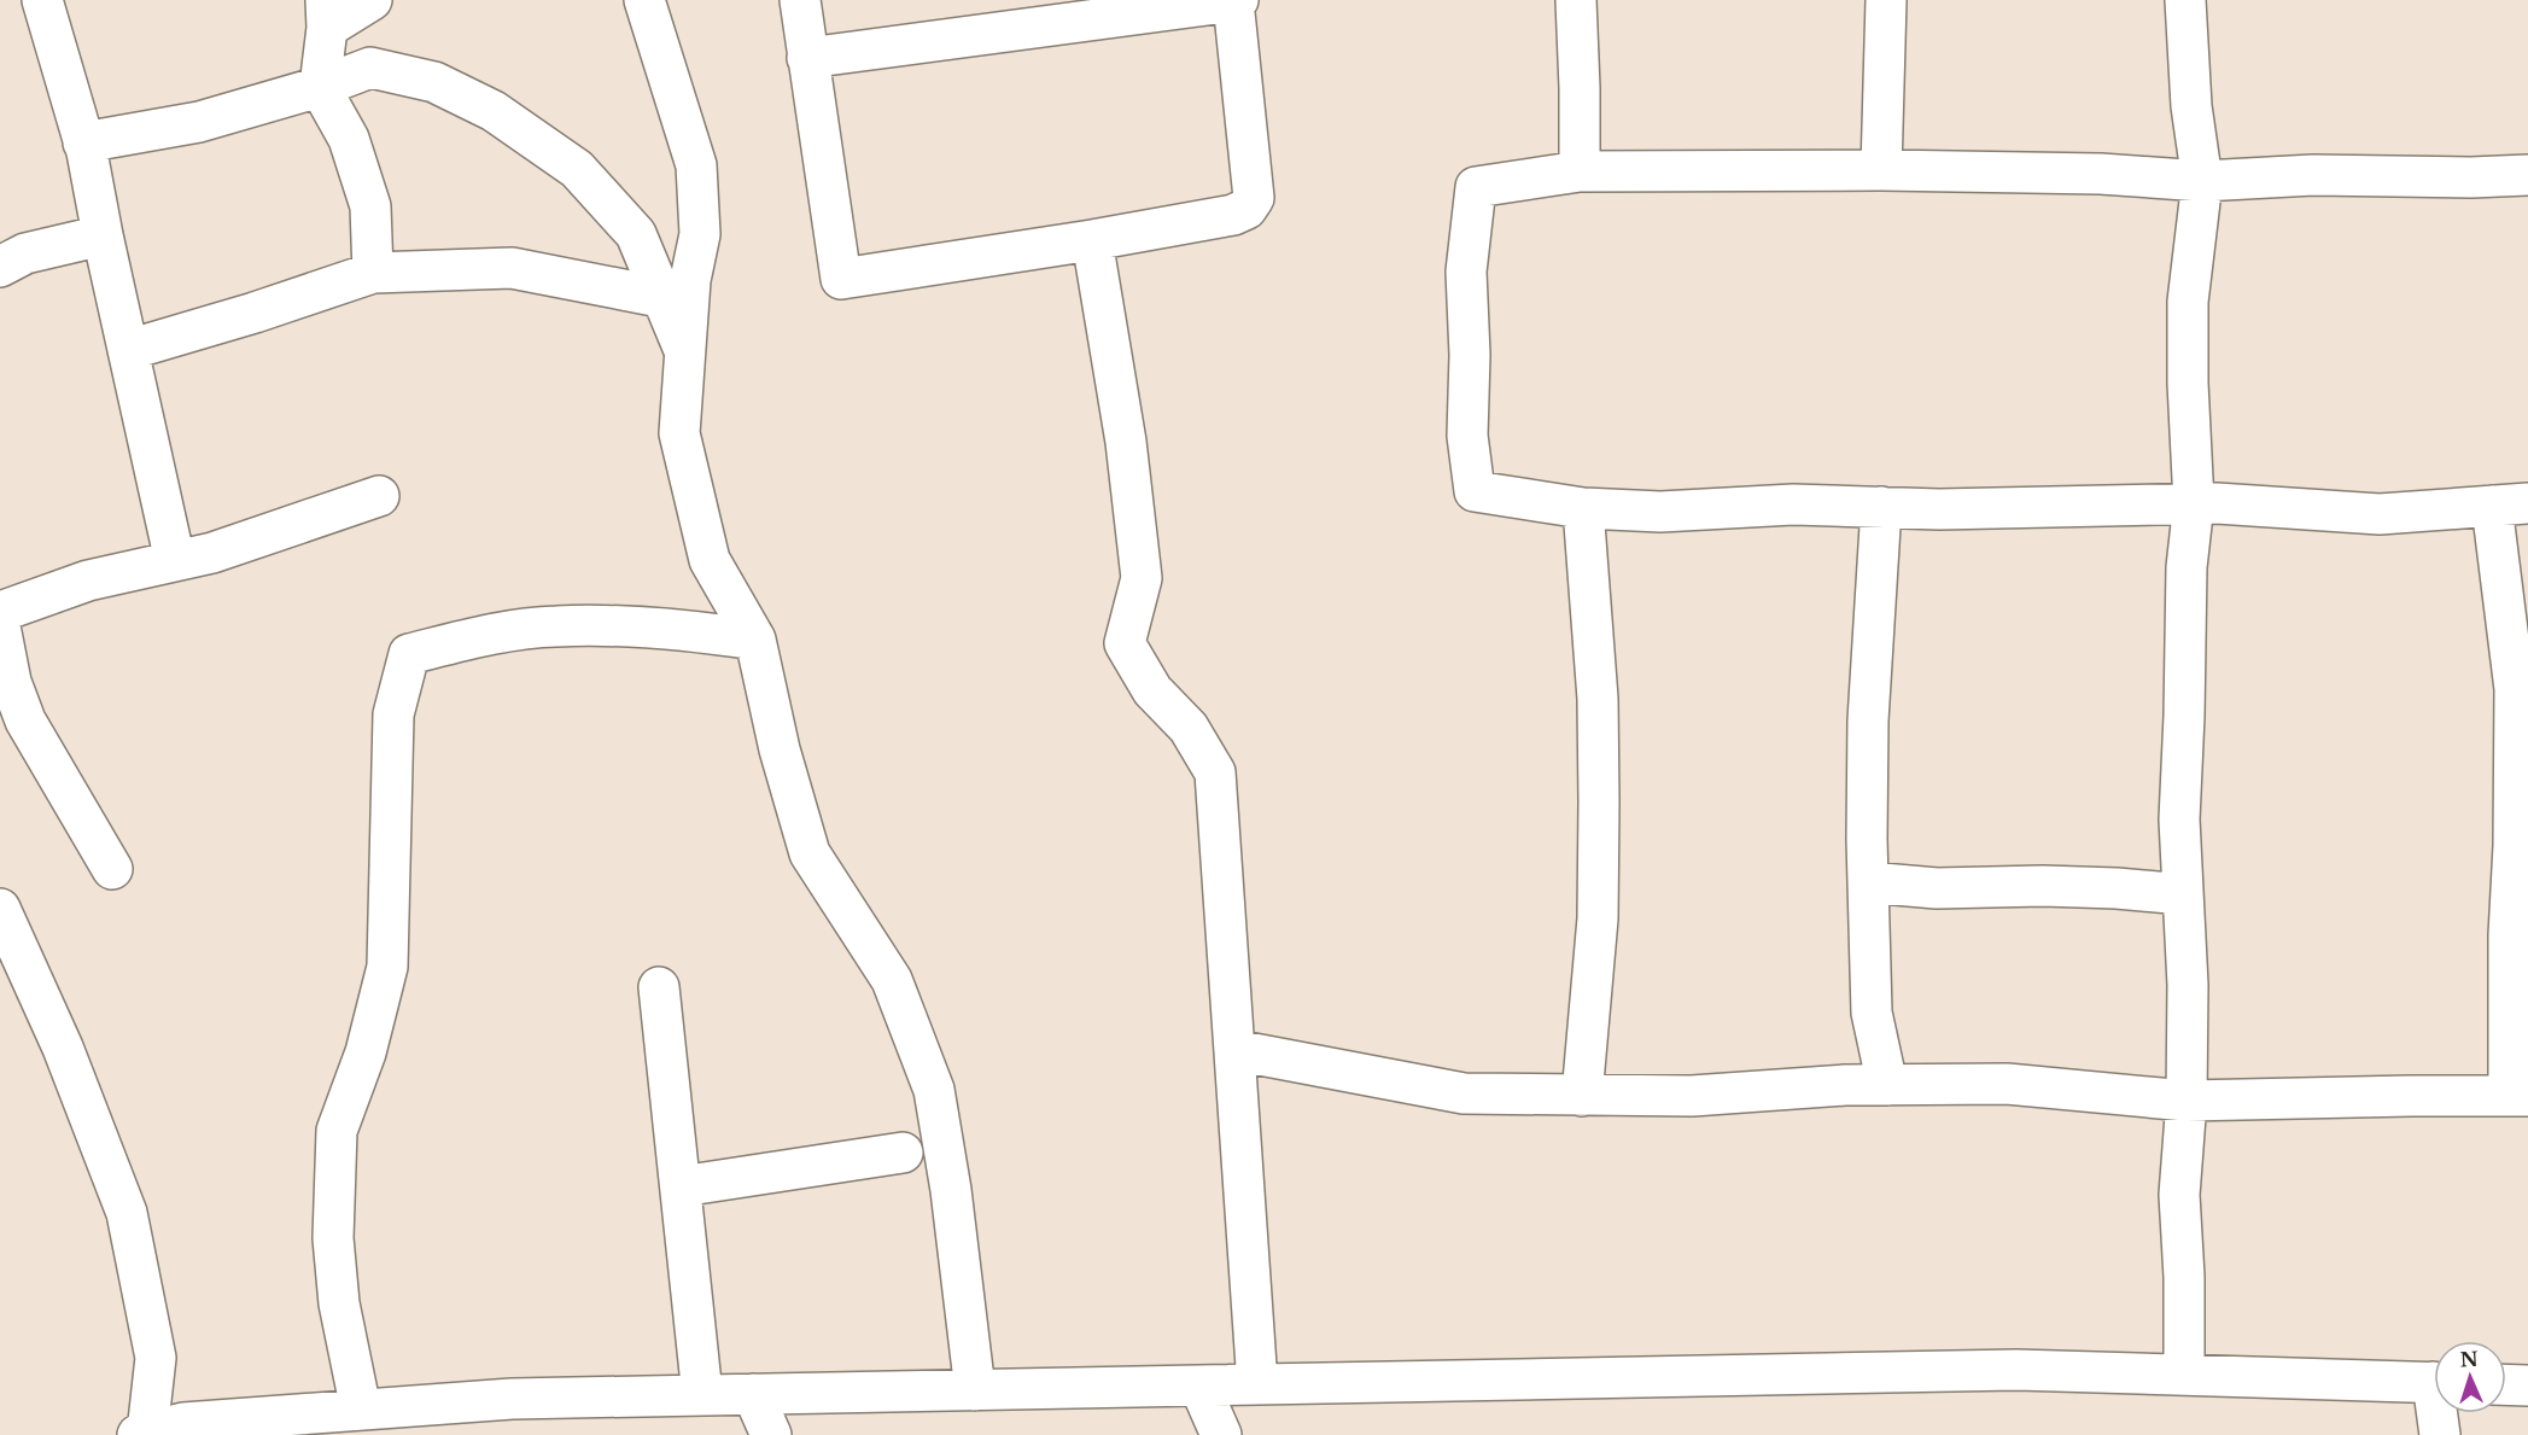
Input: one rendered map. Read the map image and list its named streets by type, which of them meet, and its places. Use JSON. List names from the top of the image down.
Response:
{
  "north": "top"
}
